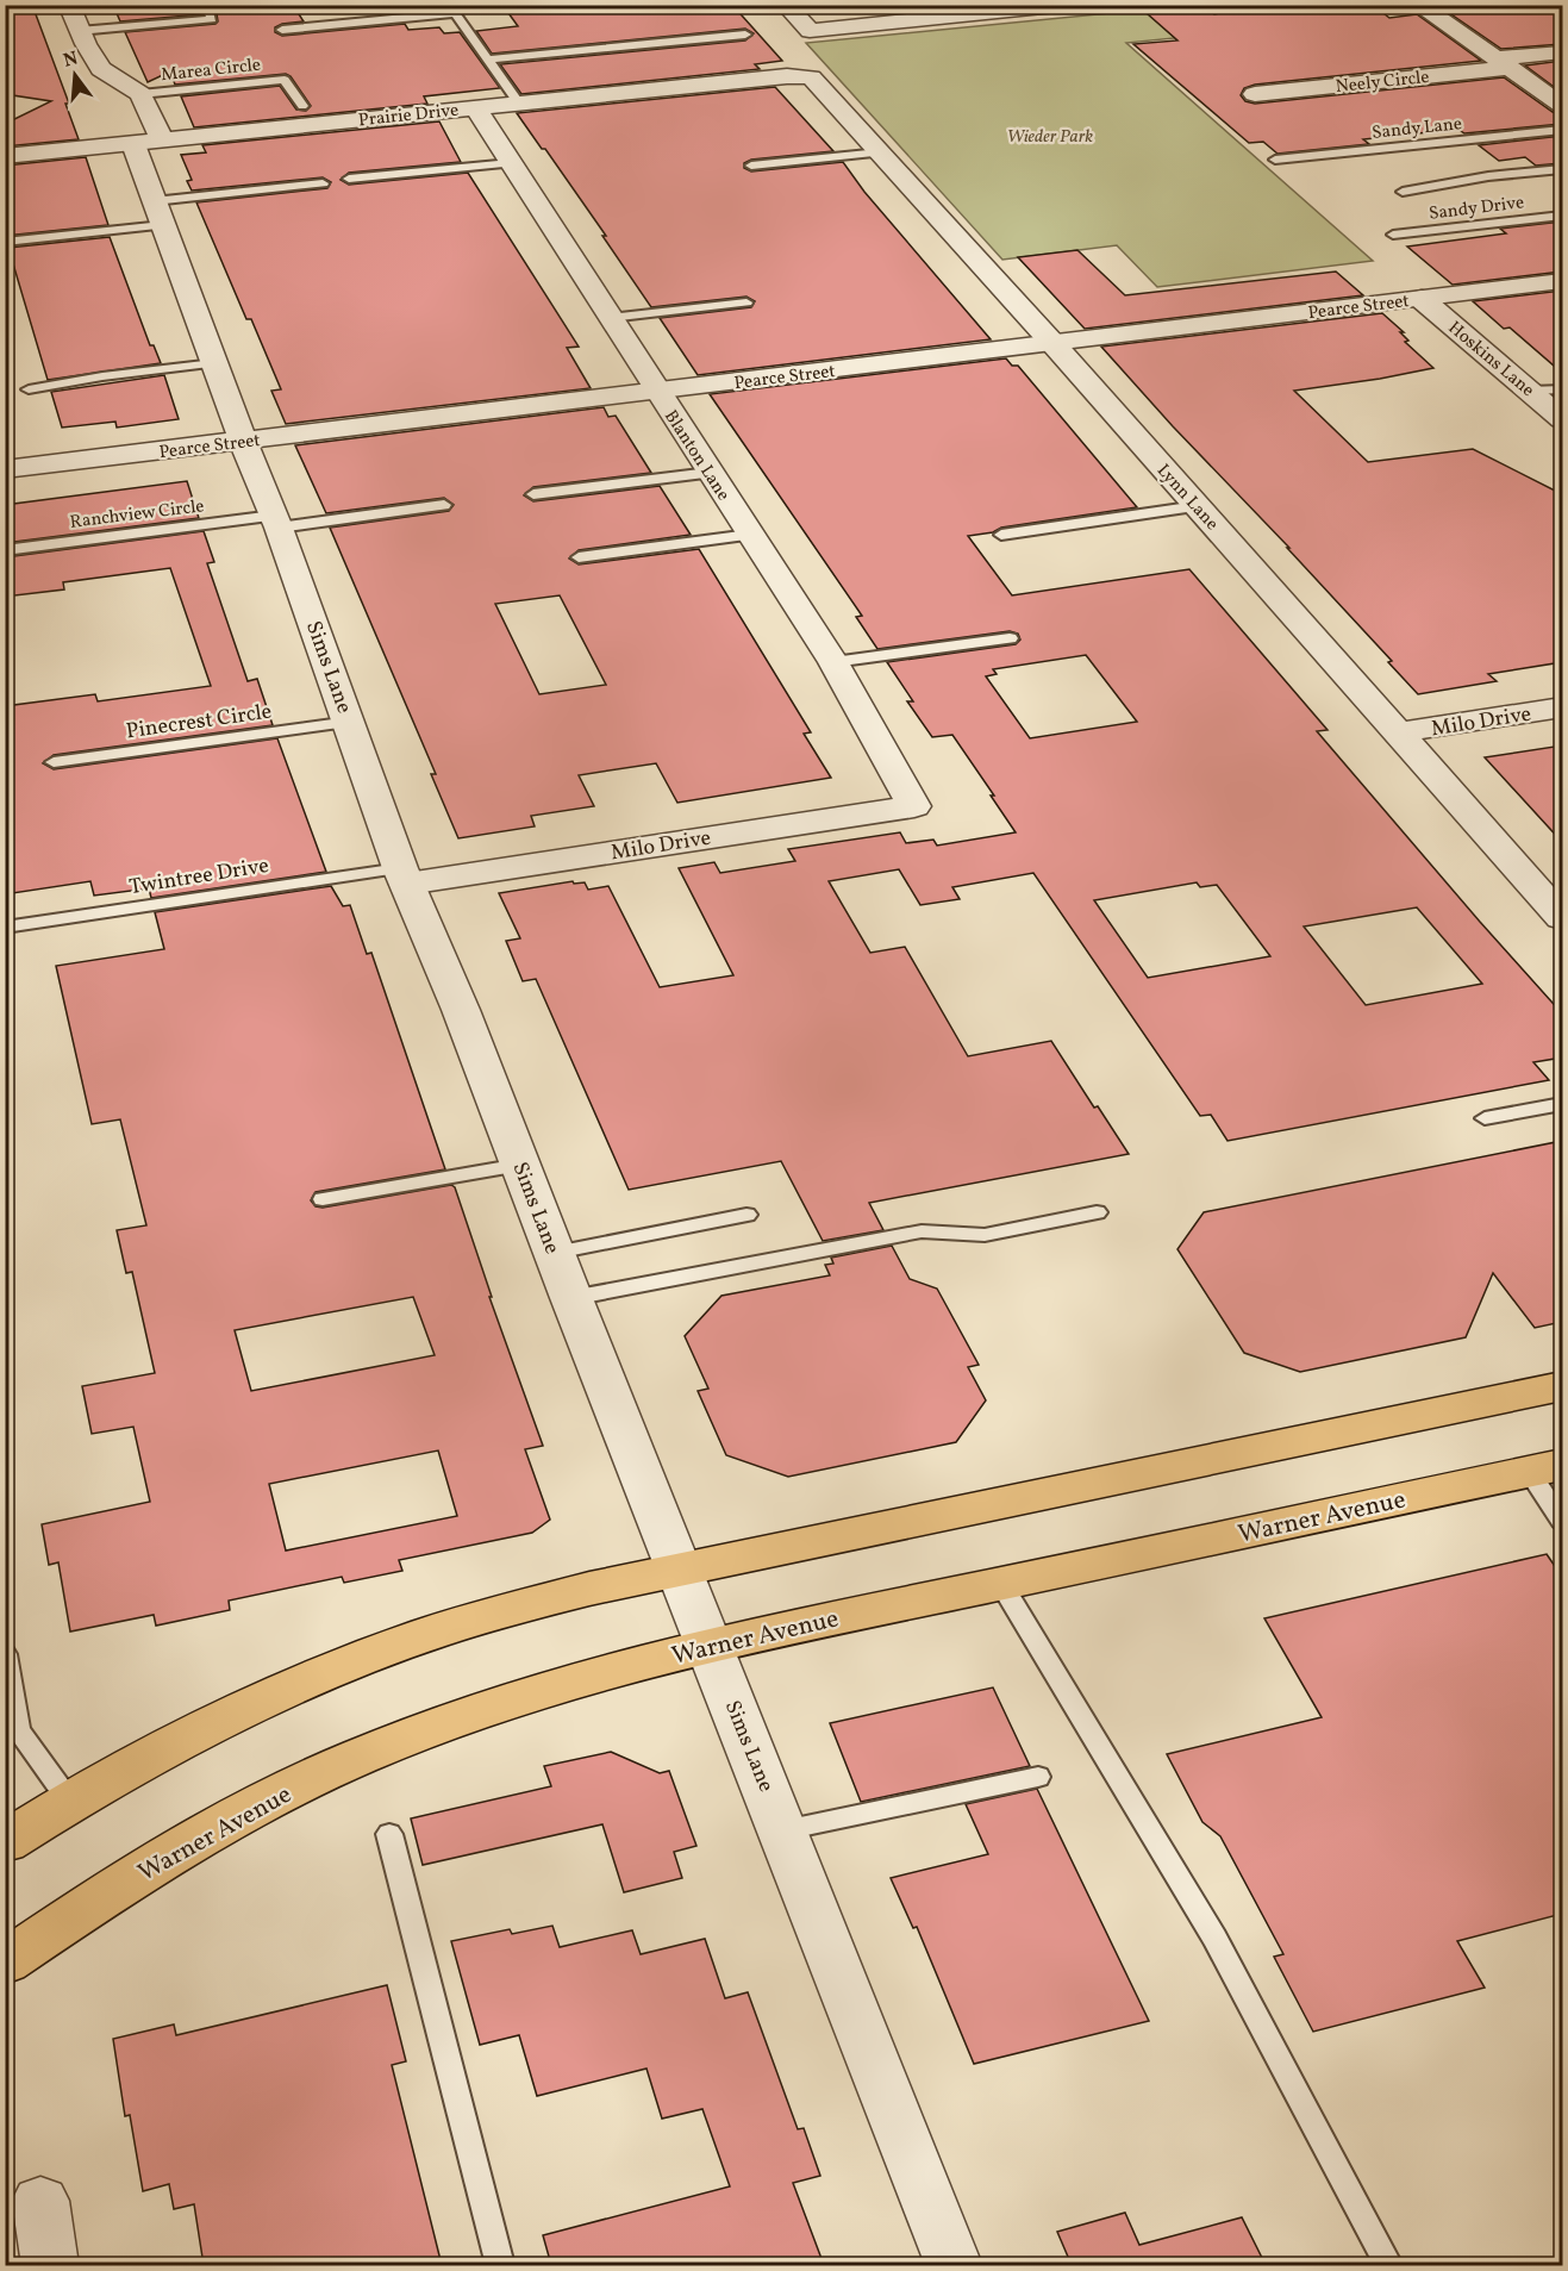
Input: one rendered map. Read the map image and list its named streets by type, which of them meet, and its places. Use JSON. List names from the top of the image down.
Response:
{
  "streets": {
    "main road": ["Warner Avenue"],
    "street": [
      "Neely Circle",
      "Prairie Drive",
      "Pearce Street",
      "Hoskins Lane",
      "Blanton Lane",
      "Lynn Lane",
      "Sims Lane",
      "Milo Drive"
    ],
    "lane": [
      "Marea Circle",
      "Sandy Lane",
      "Sandy Drive",
      "Ranchview Circle",
      "Pinecrest Circle",
      "Twintree Drive"
    ]
  },
  "crossings": [
    ["Marea Circle", "Sims Lane"],
    ["Prairie Drive", "Blanton Lane"],
    ["Prairie Drive", "Lynn Lane"],
    ["Prairie Drive", "Sims Lane"],
    ["Pearce Street", "Hoskins Lane"],
    ["Pearce Street", "Blanton Lane"],
    ["Pearce Street", "Lynn Lane"],
    ["Pearce Street", "Sims Lane"],
    ["Blanton Lane", "Milo Drive"],
    ["Lynn Lane", "Milo Drive"],
    ["Ranchview Circle", "Sims Lane"],
    ["Sims Lane", "Pinecrest Circle"],
    ["Sims Lane", "Milo Drive"],
    ["Sims Lane", "Twintree Drive"],
    ["Sims Lane", "Warner Avenue"],
    ["Milo Drive", "Twintree Drive"]
  ],
  "parks": ["Wieder Park"],
  "north": "top"
}
